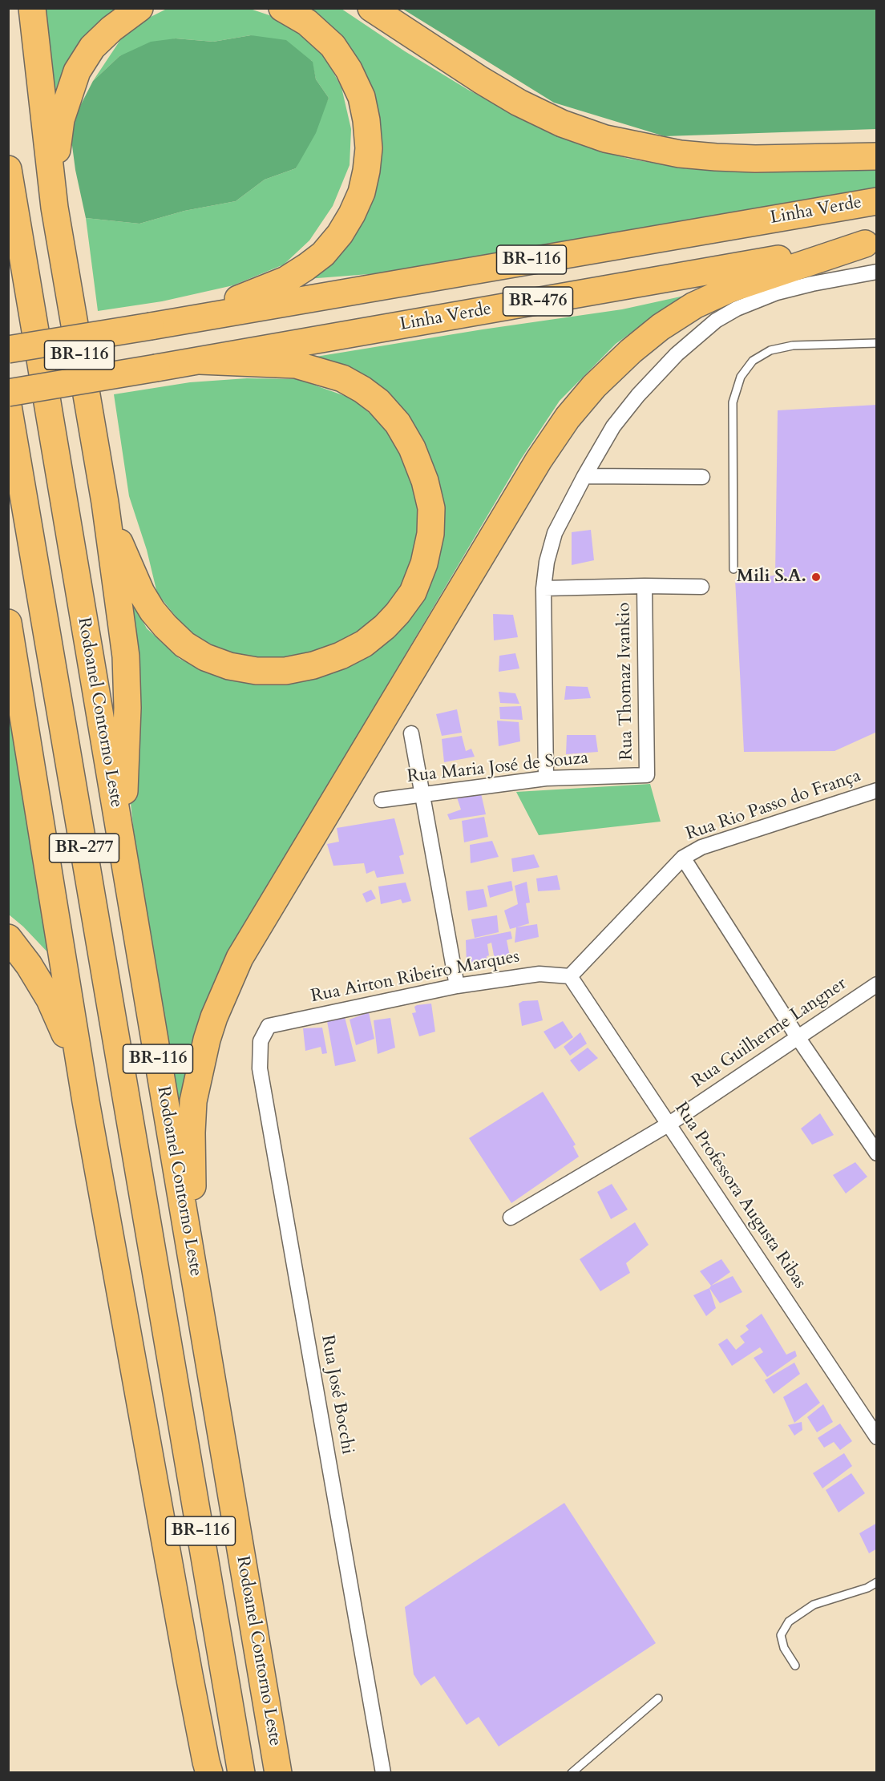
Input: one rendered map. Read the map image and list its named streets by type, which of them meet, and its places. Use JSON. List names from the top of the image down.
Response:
{
  "streets": {
    "highway": [
      "Linha Verde",
      "BR-116",
      "BR-476",
      "Rodoanel Contorno Leste",
      "BR-277"
    ],
    "street": [
      "Rua Thomaz Ivankio",
      "Rua Maria José de Souza",
      "Rua Rio Passo do França",
      "Rua Airton Ribeiro Marques",
      "Rua Guilherme Langner",
      "Rua Professora Augusta Ribas",
      "Rua José Bocchi"
    ]
  },
  "crossings": [
    ["Linha Verde", "BR-116"],
    ["BR-116", "Rodoanel Contorno Leste"],
    ["Rua Thomaz Ivankio", "Rua Maria José de Souza"],
    ["Rua Rio Passo do França", "Rua Airton Ribeiro Marques"],
    ["Rua Rio Passo do França", "Rua Professora Augusta Ribas"],
    ["Rua Airton Ribeiro Marques", "Rua Professora Augusta Ribas"],
    ["Rua Airton Ribeiro Marques", "Rua José Bocchi"],
    ["Rua Guilherme Langner", "Rua Professora Augusta Ribas"]
  ],
  "places": ["Mili S.A."]
}
